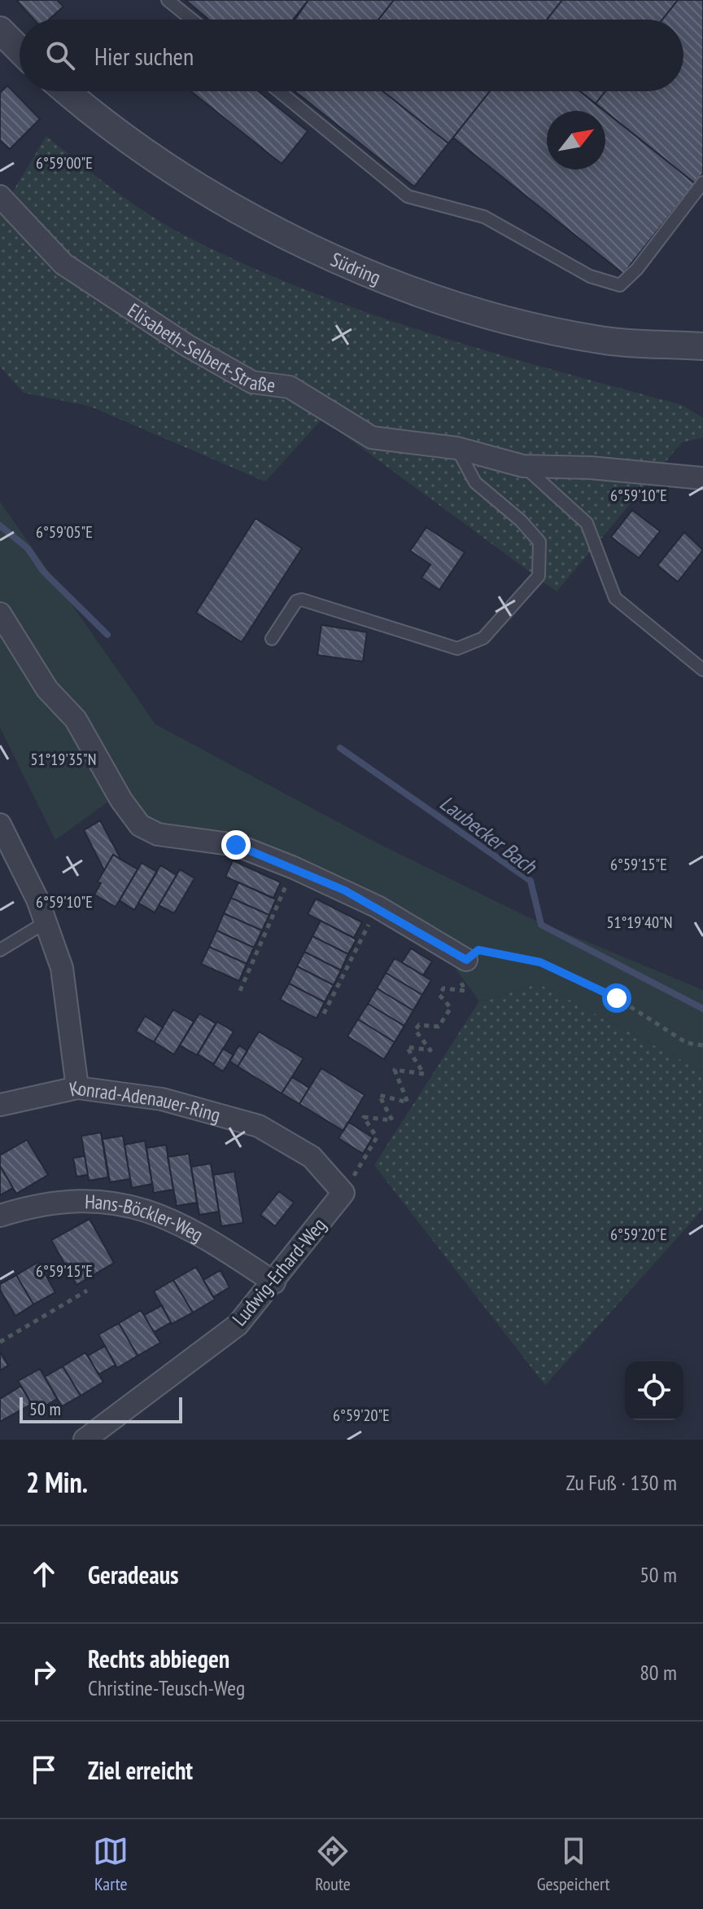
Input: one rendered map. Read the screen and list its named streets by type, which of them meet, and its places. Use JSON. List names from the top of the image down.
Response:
{
  "streets": {
    "street": [
      "Südring",
      "Elisabeth-Selbert-Straße",
      "Konrad-Adenauer-Ring",
      "Hans-Böckler-Weg",
      "Ludwig-Erhard-Weg"
    ]
  },
  "crossings": [
    ["Konrad-Adenauer-Ring", "Ludwig-Erhard-Weg"],
    ["Hans-Böckler-Weg", "Ludwig-Erhard-Weg"]
  ],
  "water": ["Laubecker Bach"],
  "scale_bar": "50 m",
  "north": "top right",
  "page": {
    "search": "Hier suchen",
    "scale": "50 m",
    "heading": ["2 Min.", "Zu Fuß · 130 m"],
    "list": [
      ["Geradeaus", "50 m"],
      ["Rechts abbiegen", "Christine-Teusch-Weg", "80 m"],
      "Ziel erreicht"
    ],
    "nav": ["Karte", "Route", "Gespeichert"]
  },
  "coordinates": [
    "6°59'00\"E",
    "6°59'10\"E",
    "6°59'05\"E",
    "51°19'35\"N",
    "6°59'15\"E",
    "51°19'40\"N",
    "6°59'20\"E"
  ]
}
